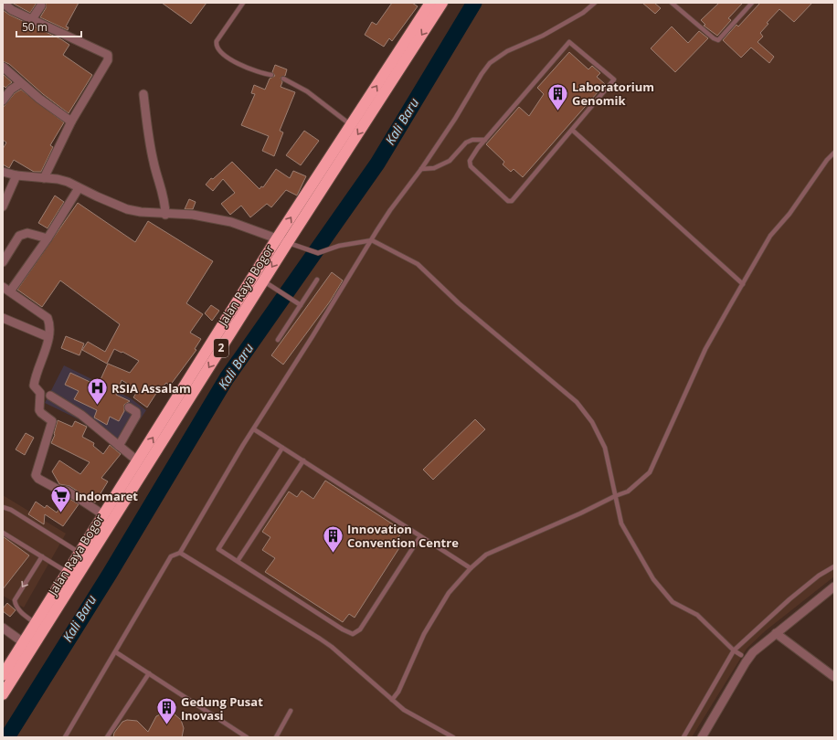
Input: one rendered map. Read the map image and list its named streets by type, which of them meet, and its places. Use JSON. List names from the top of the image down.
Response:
{
  "streets": {
    "highway": ["Jalan Raya Bogor", "2"]
  },
  "water": ["Kali Baru"],
  "places": {
    "building": ["Laboratorium Genomik", "Innovation Convention Centre", "Gedung Pusat Inovasi"],
    "hospital": ["RSIA Assalam"],
    "supermarket": ["Indomaret"]
  },
  "scale_bar": "50 m"
}
